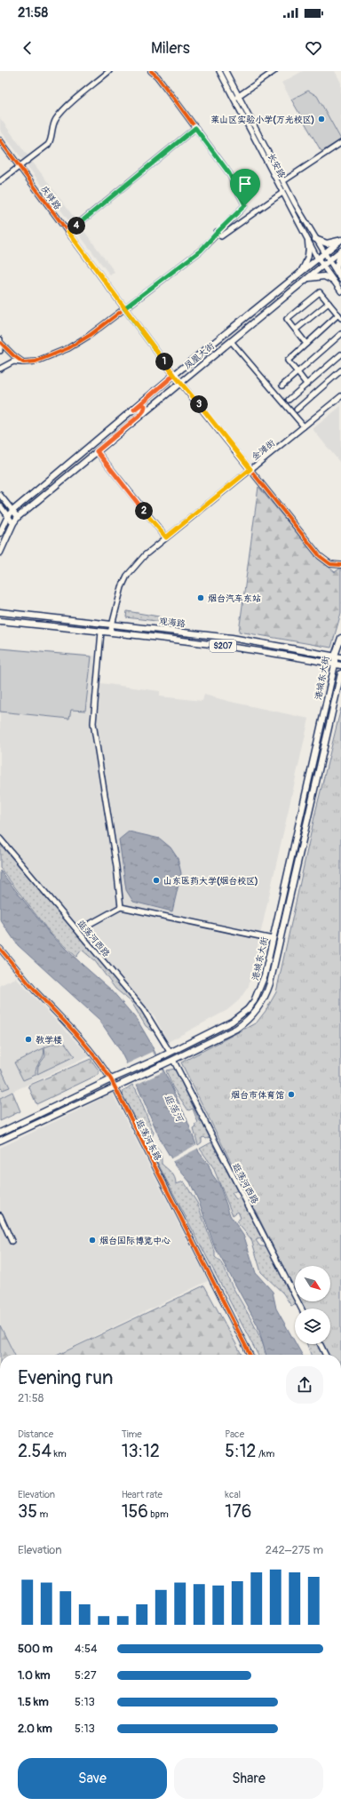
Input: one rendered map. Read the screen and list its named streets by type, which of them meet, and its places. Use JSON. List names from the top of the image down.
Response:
{
  "streets": {
    "main road": [
      "凤凰大街",
      "观海路",
      "S207",
      "港城东大街"
    ],
    "street": [
      "长安路",
      "庆祥路",
      "金滩街",
      "逛荡河西路",
      "逛荡河东路"
    ]
  },
  "crossings": [
    ["长安路", "凤凰大街"],
    ["庆祥路", "凤凰大街"],
    ["庆祥路", "金滩街"],
    ["金滩街", "观海路"],
    ["观海路", "港城东大街"],
    ["港城东大街", "逛荡河西路"],
    ["港城东大街", "逛荡河东路"]
  ],
  "water": ["逛荡河"],
  "places": [
    "莱山区实验小学(万光校区)",
    "烟台汽车东站",
    "山东医药大学(烟台校区)",
    "教学楼",
    "烟台市体育馆",
    "烟台国际博览中心"
  ],
  "north": "bottom right",
  "page": {
    "status": "21:58",
    "header": "Milers",
    "pins": [
      "4",
      "1",
      "3",
      "2"
    ],
    "heading": ["Evening run", "21:58"],
    "stats": [
      ["Distance", "2.54 km"],
      ["Time", "13:12"],
      ["Pace", "5:12 /km"],
      ["Elevation", "35 m"],
      ["Heart rate", "156 bpm"],
      ["kcal", "176"]
    ],
    "chart": ["Elevation", "242–275 m"],
    "list": [
      {
        "name": "500 m",
        "note": "4:54"
      },
      {
        "name": "1.0 km",
        "note": "5:27"
      },
      {
        "name": "1.5 km",
        "note": "5:13"
      },
      {
        "name": "2.0 km",
        "note": "5:13"
      }
    ],
    "buttons": ["Save", "Share"]
  }
}
